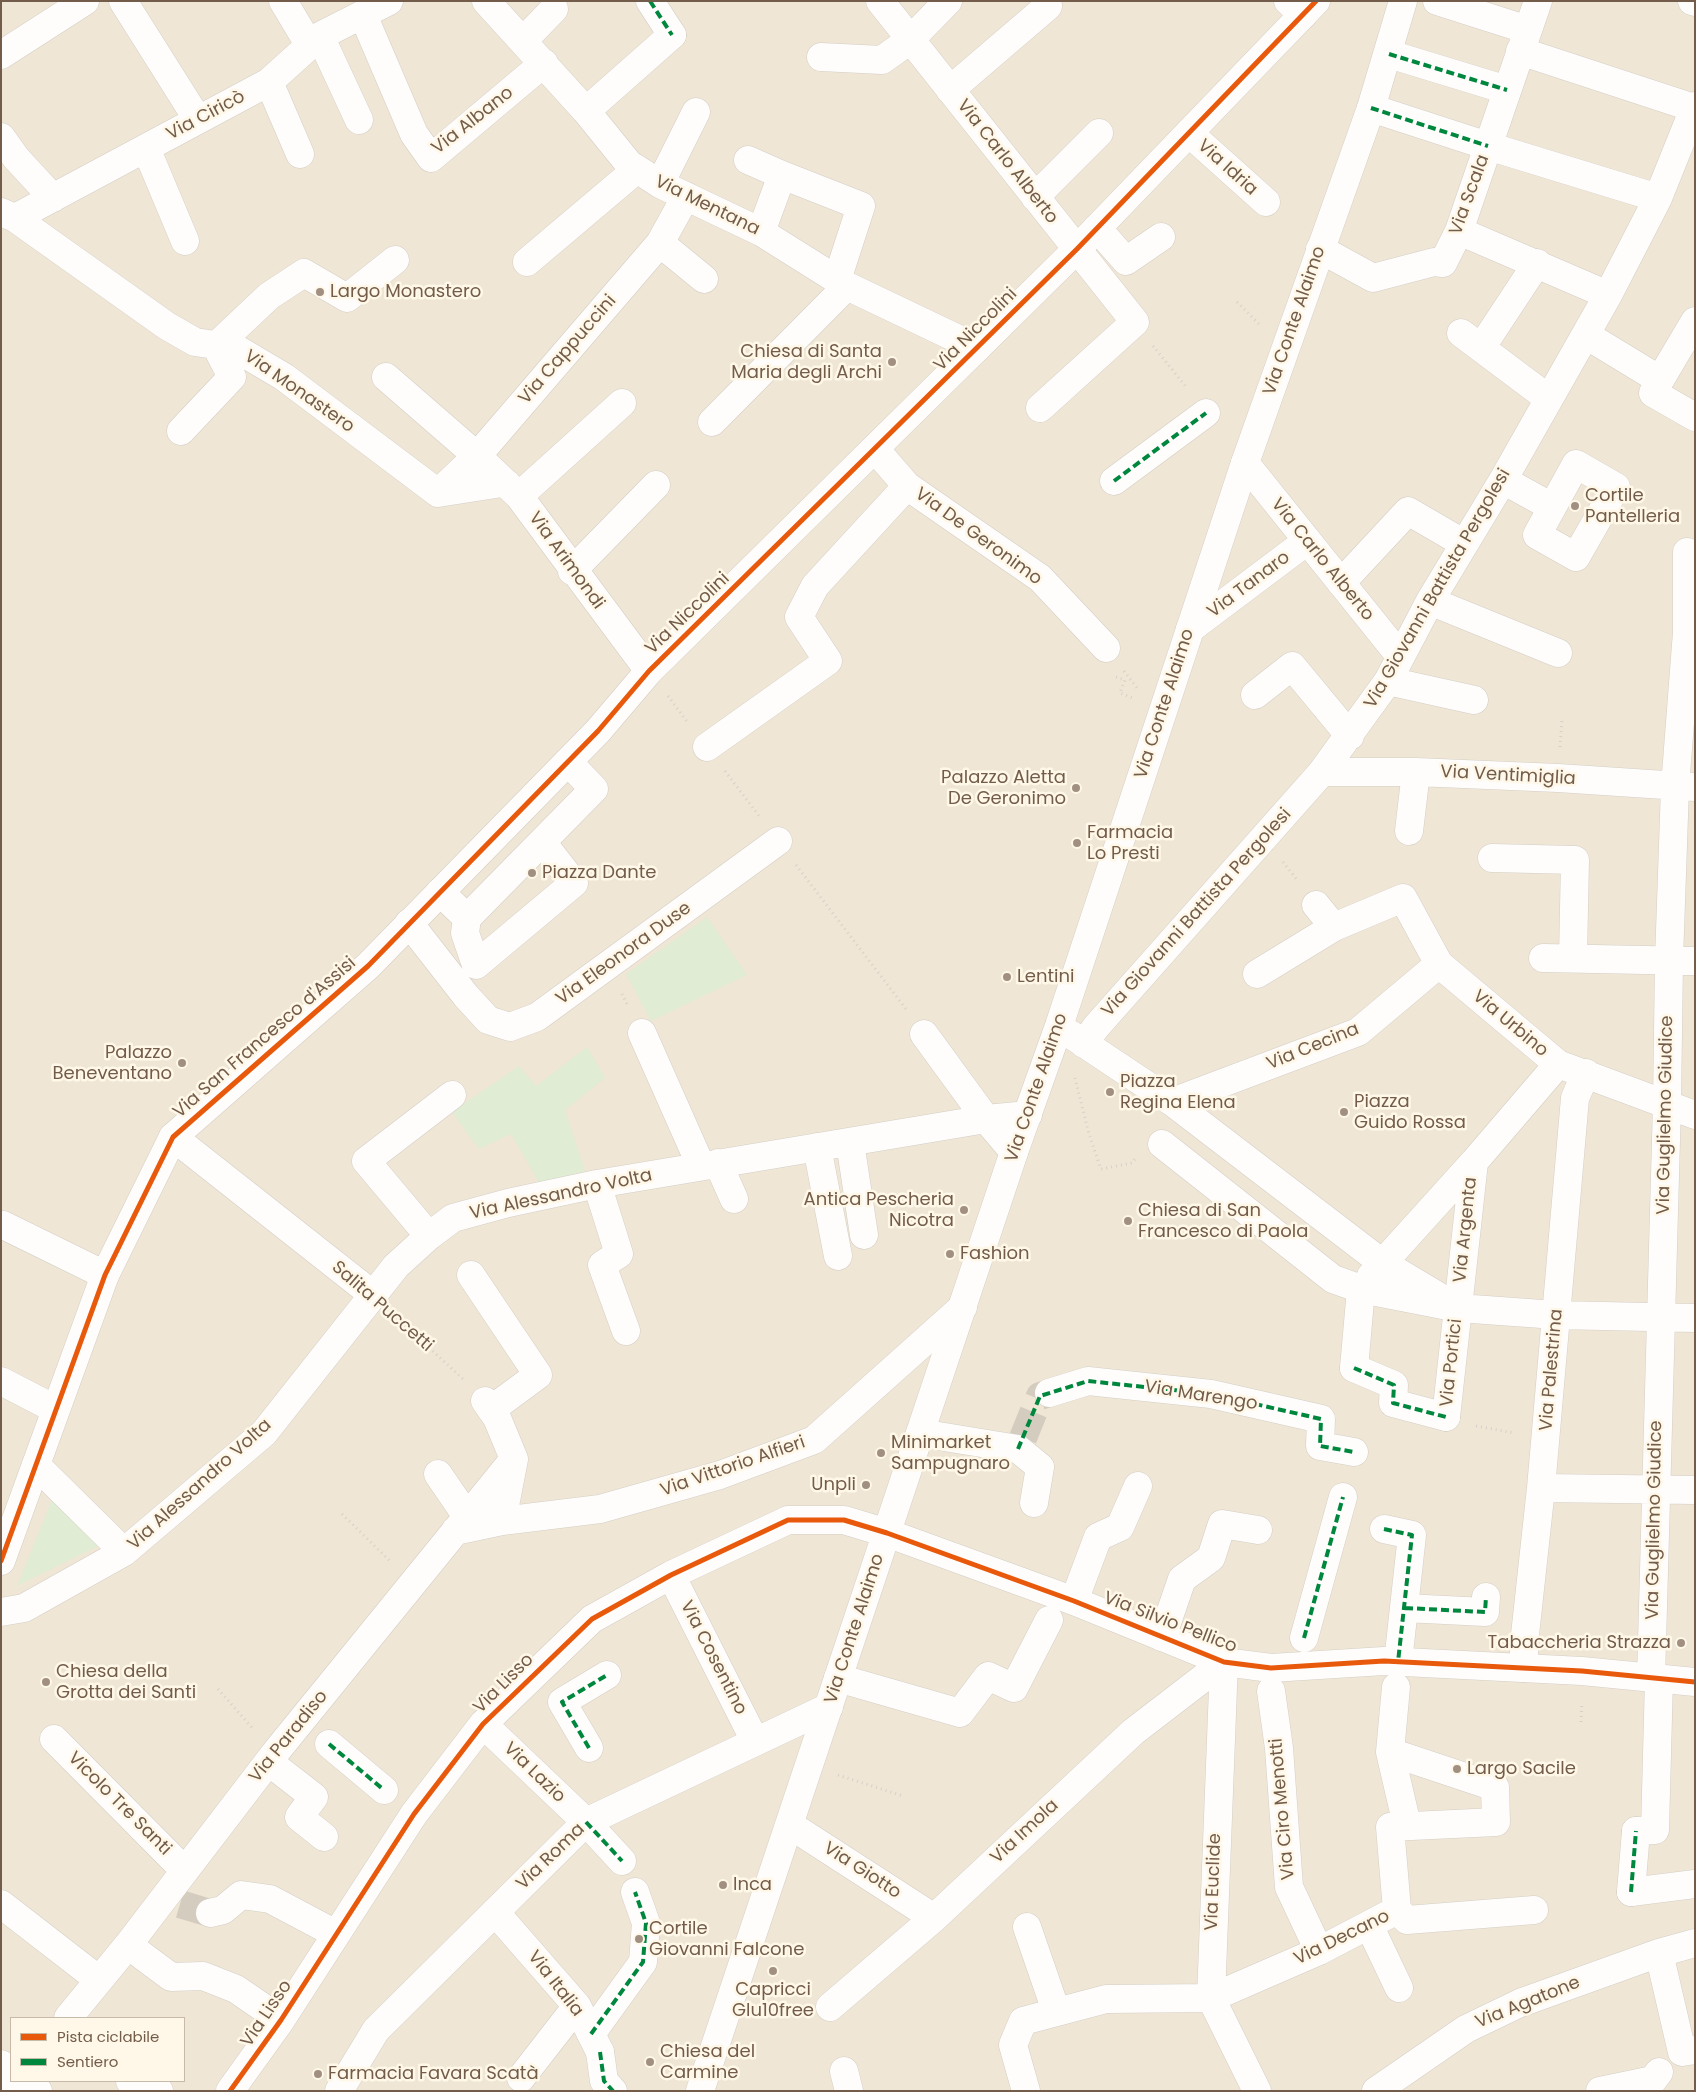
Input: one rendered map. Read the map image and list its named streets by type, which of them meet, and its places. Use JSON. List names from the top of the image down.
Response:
{
  "streets": {
    "street": [
      "Via Ciricò",
      "Via Albano",
      "Via Carlo Alberto",
      "Via Idria",
      "Via Scala",
      "Via Mentana",
      "Via Conte Alaimo",
      "Via Niccolini",
      "Via Cappuccini",
      "Via Monastero",
      "Via De Geronimo",
      "Via Arimondi",
      "Via Tanaro",
      "Via Giovanni Battista Pergolesi",
      "Via Ventimiglia",
      "Via Eleonora Duse",
      "Via Urbino",
      "Via San Francesco d'Assisi",
      "Via Cecina",
      "Via Guglielmo Giudice",
      "Via Alessandro Volta",
      "Via Argenta",
      "Salita Puccetti",
      "Via Portici",
      "Via Palestrina",
      "Via Marengo",
      "Via Vittorio Alfieri",
      "Via Silvio Pellico",
      "Via Cosentino",
      "Via Lisso",
      "Via Paradiso",
      "Via Lazio",
      "Vicolo Tre Santi",
      "Via Ciro Menotti",
      "Via Imola",
      "Via Roma",
      "Via Giotto",
      "Via Euclide",
      "Via Decano",
      "Via Italia",
      "Via Agatone"
    ]
  },
  "crossings": [
    ["Via Ciricò", "Via Albano"],
    ["Via Ciricò", "Via Monastero"],
    ["Via Albano", "Via Mentana"],
    ["Via Carlo Alberto", "Via Conte Alaimo"],
    ["Via Carlo Alberto", "Via Niccolini"],
    ["Via Carlo Alberto", "Via Tanaro"],
    ["Via Carlo Alberto", "Via Giovanni Battista Pergolesi"],
    ["Via Idria", "Via Niccolini"],
    ["Via Scala", "Via Conte Alaimo"],
    ["Via Mentana", "Via Niccolini"],
    ["Via Mentana", "Via Cappuccini"],
    ["Via Conte Alaimo", "Via Tanaro"],
    ["Via Conte Alaimo", "Via Alessandro Volta"],
    ["Via Conte Alaimo", "Via Vittorio Alfieri"],
    ["Via Conte Alaimo", "Via Silvio Pellico"],
    ["Via Conte Alaimo", "Via Lisso"],
    ["Via Conte Alaimo", "Via Roma"],
    ["Via Conte Alaimo", "Via Giotto"],
    ["Via Niccolini", "Via De Geronimo"],
    ["Via Niccolini", "Via Arimondi"],
    ["Via Niccolini", "Via San Francesco d'Assisi"],
    ["Via Cappuccini", "Via Monastero"],
    ["Via Cappuccini", "Via Arimondi"],
    ["Via Arimondi", "Via San Francesco d'Assisi"],
    ["Via Giovanni Battista Pergolesi", "Via Ventimiglia"],
    ["Via Ventimiglia", "Via Guglielmo Giudice"],
    ["Via Eleonora Duse", "Via San Francesco d'Assisi"],
    ["Via Urbino", "Via Cecina"],
    ["Via Urbino", "Via Guglielmo Giudice"],
    ["Via Urbino", "Via Argenta"],
    ["Via Urbino", "Via Palestrina"],
    ["Via San Francesco d'Assisi", "Salita Puccetti"],
    ["Via Guglielmo Giudice", "Via Silvio Pellico"],
    ["Via Alessandro Volta", "Salita Puccetti"],
    ["Via Argenta", "Via Portici"],
    ["Via Palestrina", "Via Silvio Pellico"],
    ["Via Vittorio Alfieri", "Via Paradiso"],
    ["Via Silvio Pellico", "Via Lisso"],
    ["Via Silvio Pellico", "Via Imola"],
    ["Via Silvio Pellico", "Via Euclide"],
    ["Via Silvio Pellico", "Via Decano"],
    ["Via Cosentino", "Via Lisso"],
    ["Via Cosentino", "Via Roma"],
    ["Via Lisso", "Via Lazio"],
    ["Via Paradiso", "Vicolo Tre Santi"],
    ["Via Lazio", "Via Roma"],
    ["Via Ciro Menotti", "Via Decano"],
    ["Via Imola", "Via Giotto"],
    ["Via Imola", "Via Euclide"],
    ["Via Roma", "Via Italia"],
    ["Via Euclide", "Via Decano"]
  ],
  "places": [
    "Largo Monastero",
    "Chiesa di Santa Maria degli Archi",
    "Cortile Pantelleria",
    "Palazzo Aletta De Geronimo",
    "Farmacia Lo Presti",
    "Piazza Dante",
    "Lentini",
    "Palazzo Beneventano",
    "Piazza Regina Elena",
    "Piazza Guido Rossa",
    "Antica Pescheria Nicotra",
    "Chiesa di San Francesco di Paola",
    "Fashion",
    "Minimarket Sampugnaro",
    "Unpli",
    "Tabaccheria Strazza",
    "Chiesa della Grotta dei Santi",
    "Largo Sacile",
    "Inca",
    "Cortile Giovanni Falcone",
    "Capricci Glu10free",
    "Chiesa del Carmine",
    "Farmacia Favara Scatà"
  ],
  "legend": ["Pista ciclabile", "Sentiero"]
}
